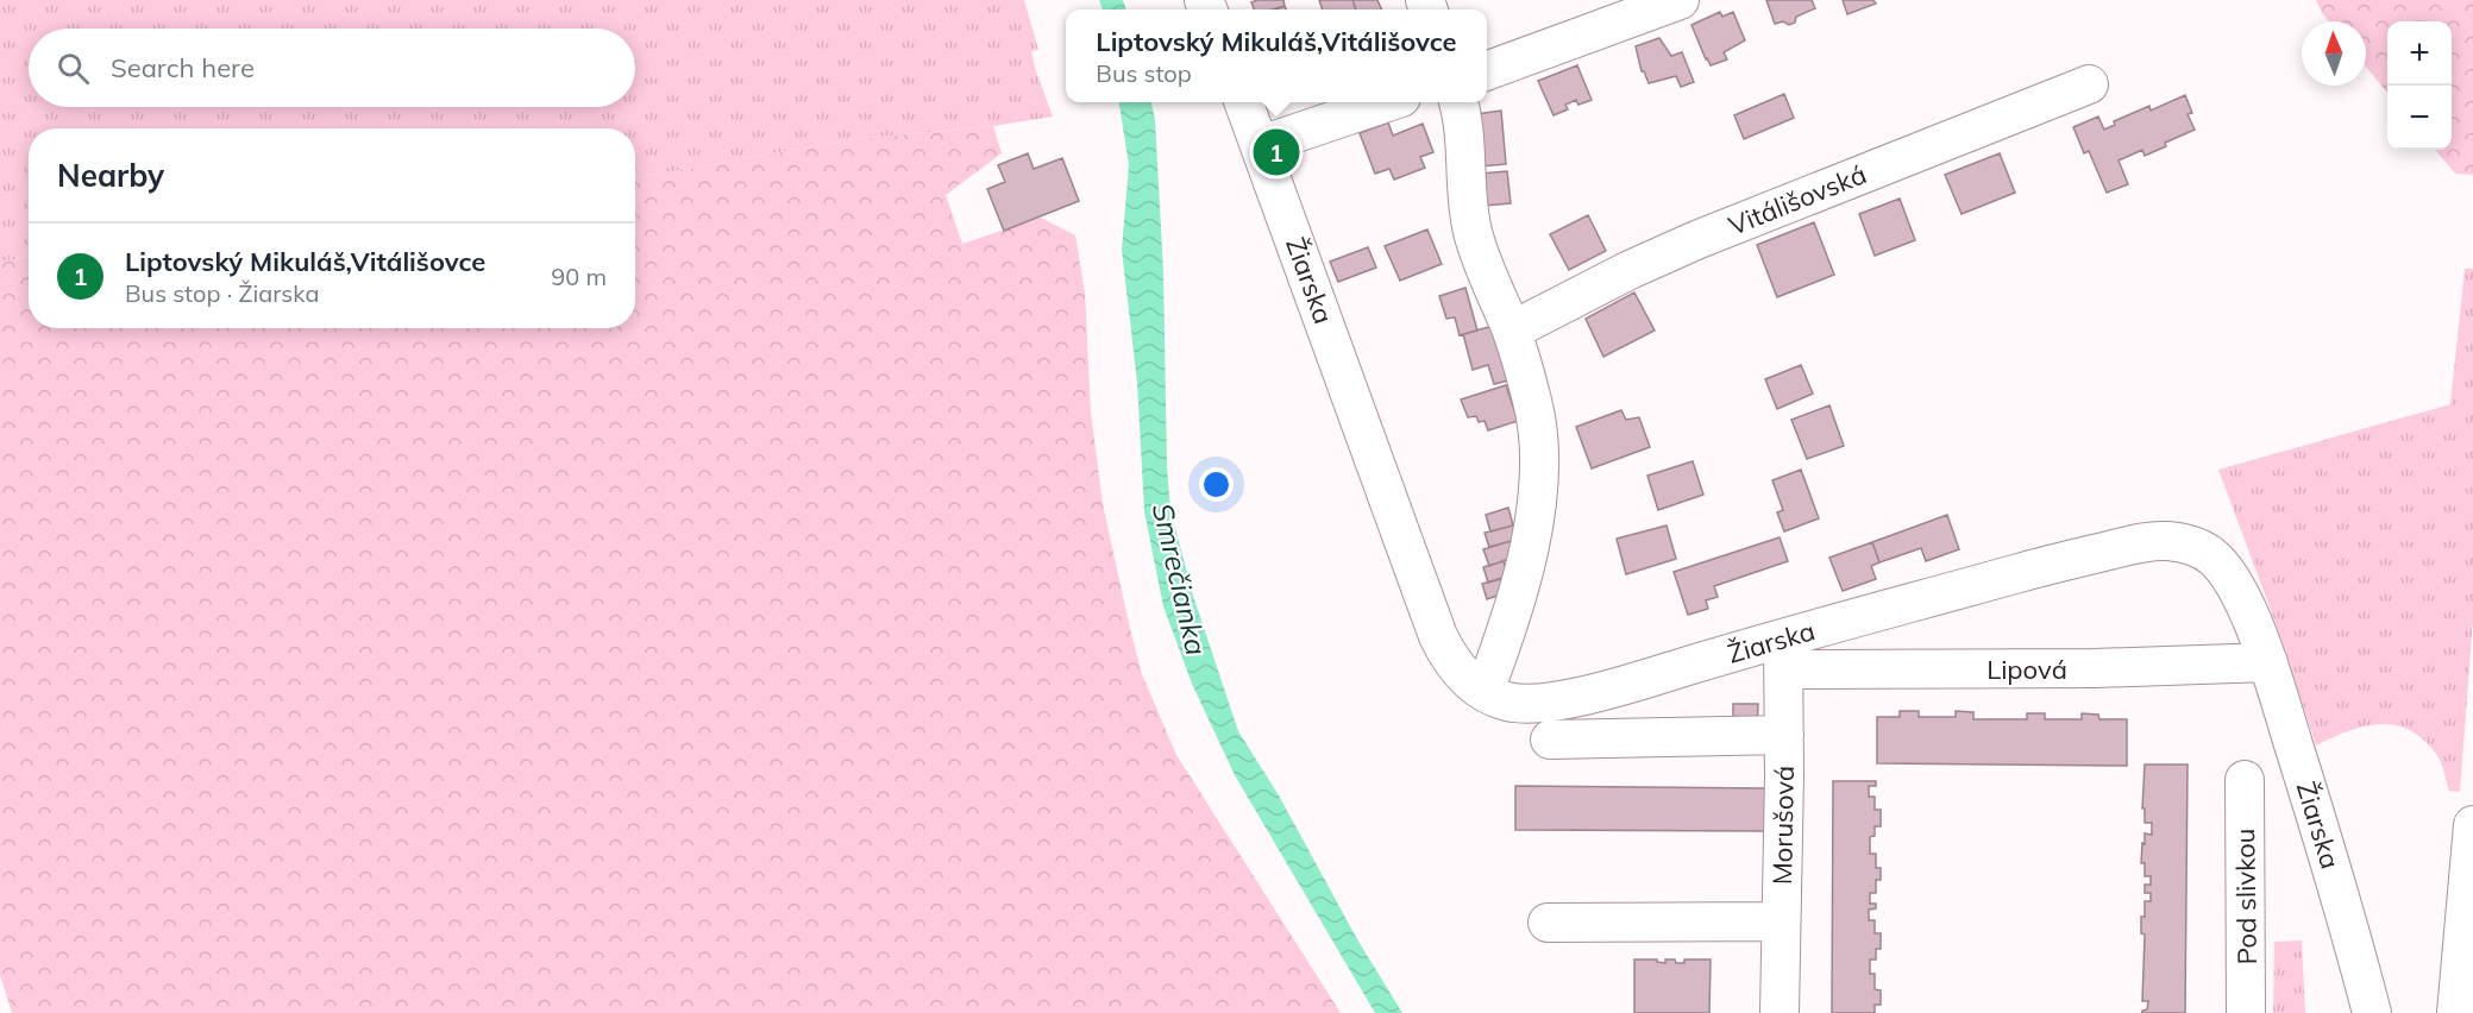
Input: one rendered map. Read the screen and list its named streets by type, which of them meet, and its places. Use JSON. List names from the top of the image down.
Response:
{
  "streets": {
    "street": [
      "Vitálišovská",
      "Žiarska",
      "Lipová",
      "Morušová",
      "Pod slivkou"
    ]
  },
  "crossings": [
    ["Žiarska", "Lipová"],
    ["Žiarska", "Morušová"],
    ["Lipová", "Morušová"]
  ],
  "water": ["Smrečianka"],
  "north": "top",
  "page": {
    "popup": ["Liptovský Mikuláš,Vitálišovce", "Bus stop"],
    "map_buttons": ["+", "−"],
    "search": "Search here",
    "pins": "1",
    "heading": "Nearby",
    "list": [
      {
        "mark": "1",
        "name": "Liptovský Mikuláš,Vitálišovce",
        "note": "Bus stop · Žiarska",
        "value": "90 m"
      }
    ]
  }
}
